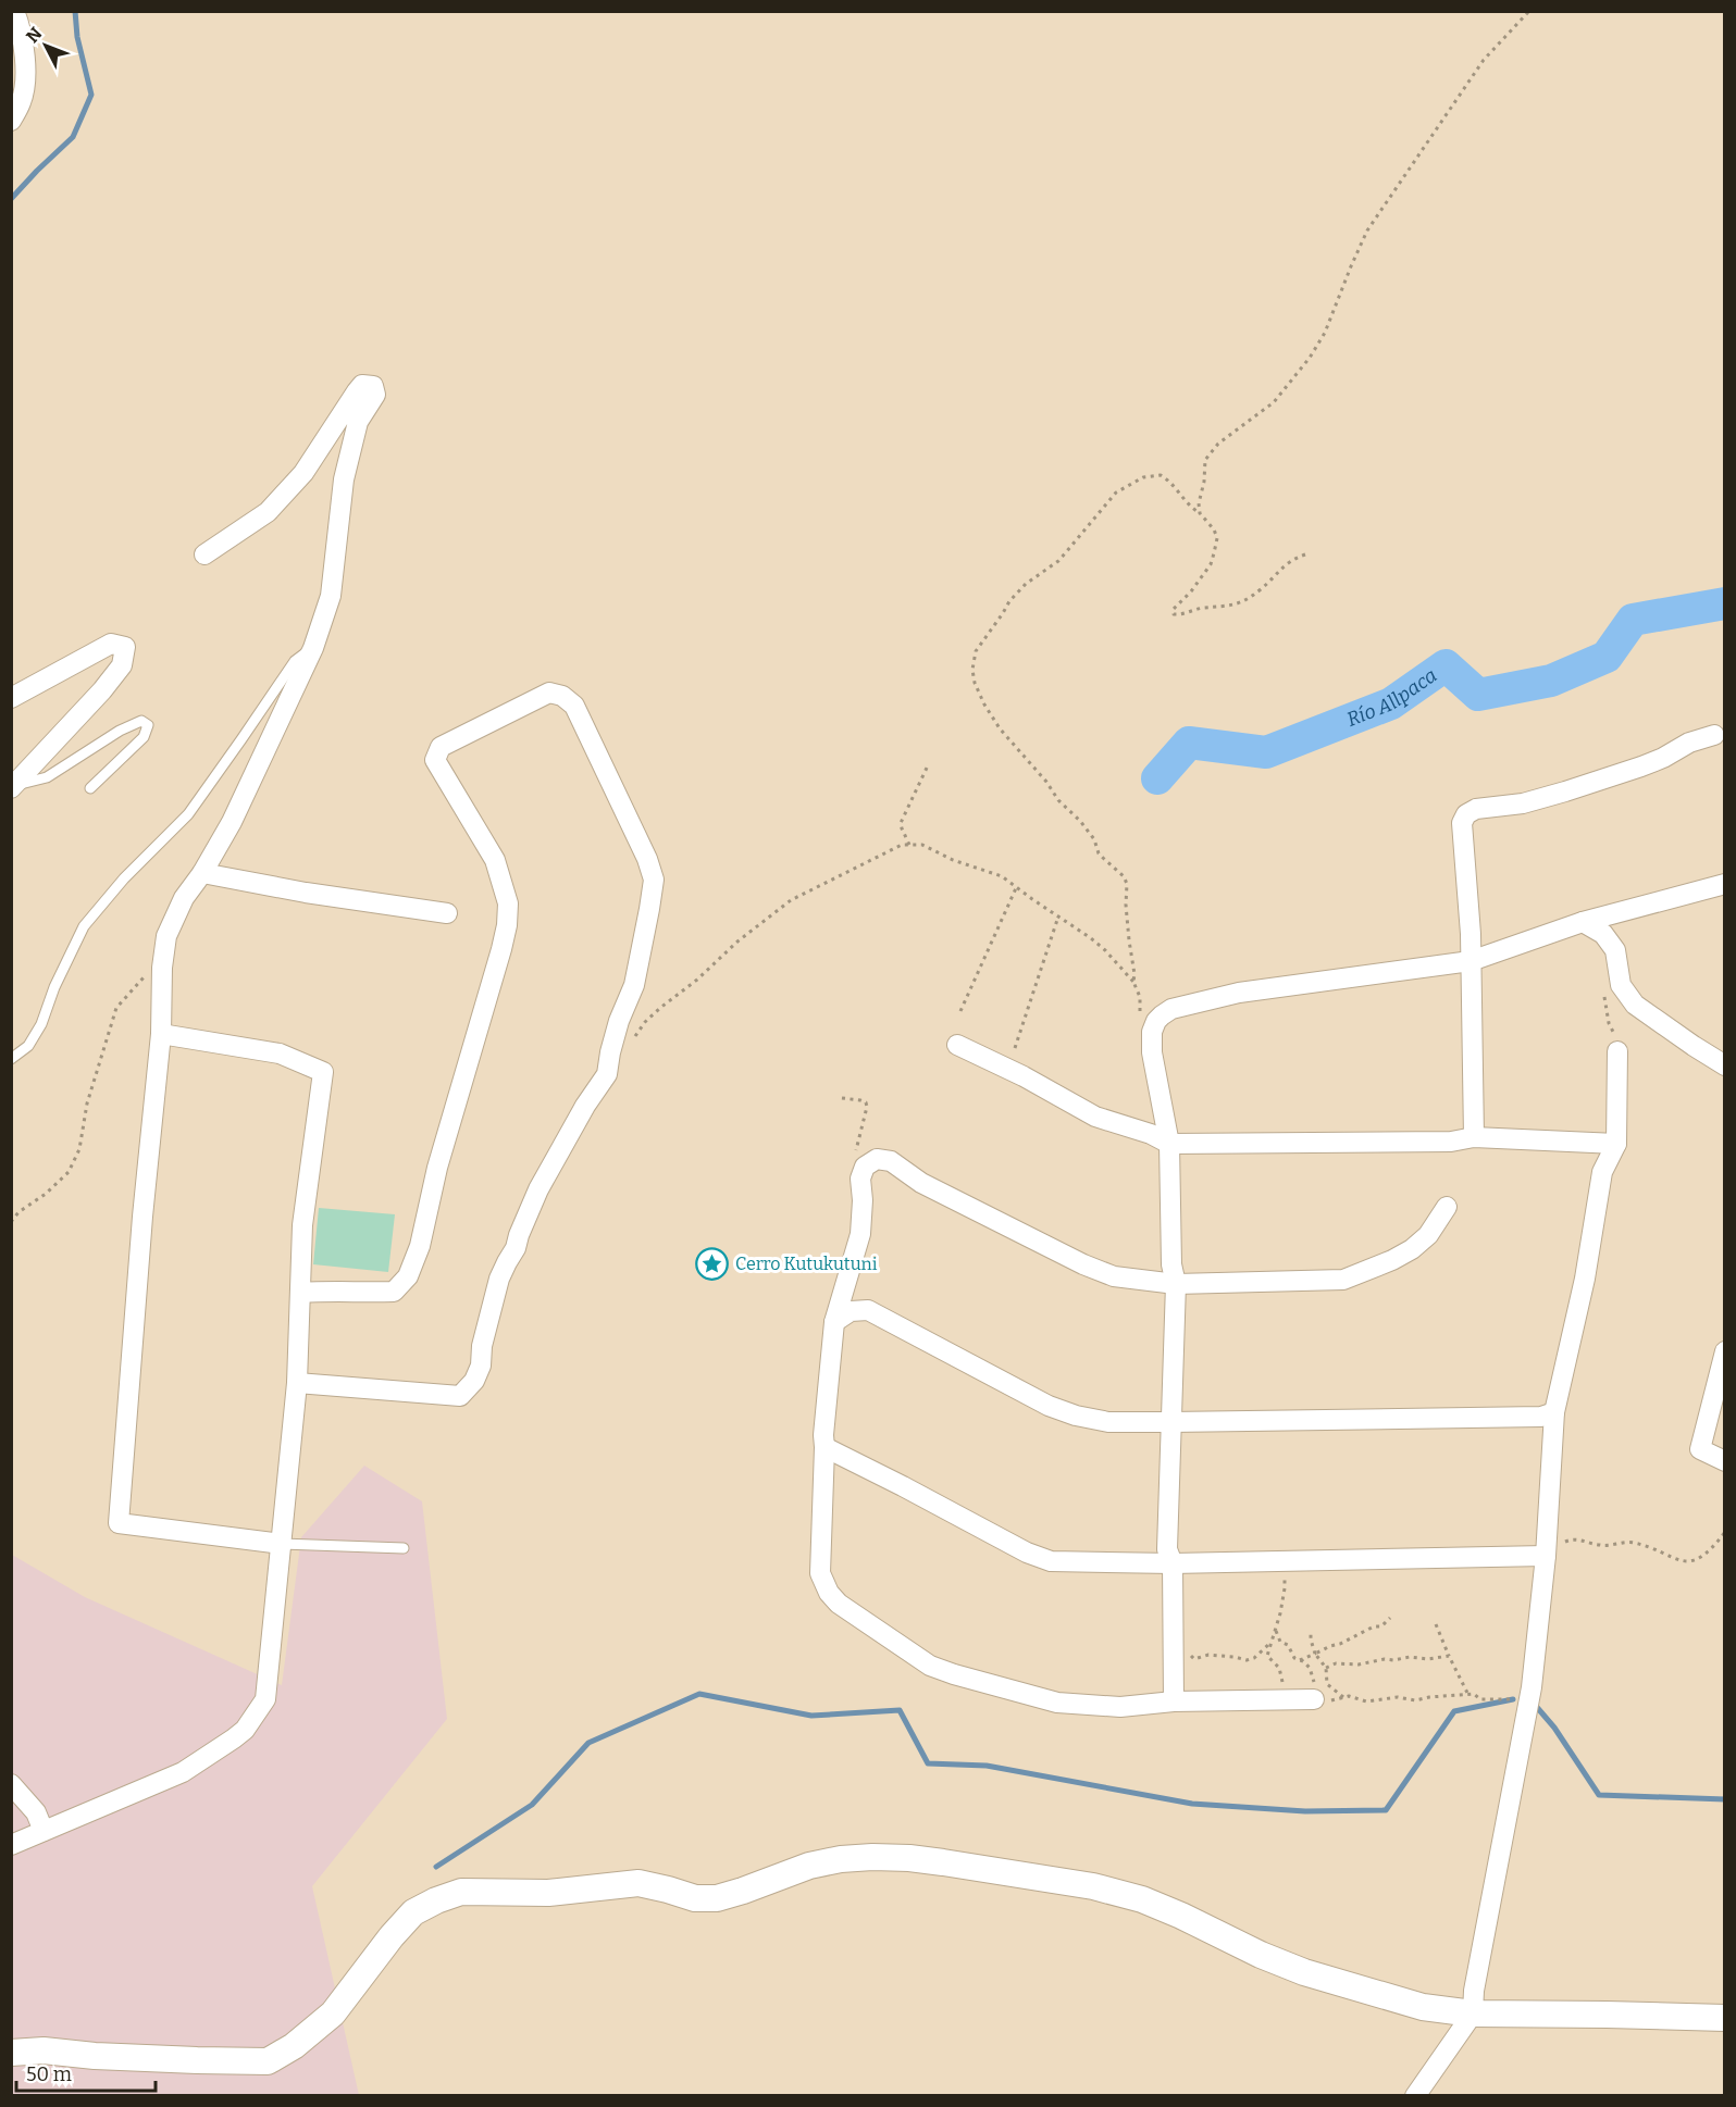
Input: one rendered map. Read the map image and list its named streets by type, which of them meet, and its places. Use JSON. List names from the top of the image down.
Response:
{
  "water": ["Río Allpaca"],
  "places": {
    "place": ["Cerro Kutukutuni"]
  },
  "scale_bar": "50 m",
  "north": "top left"
}
